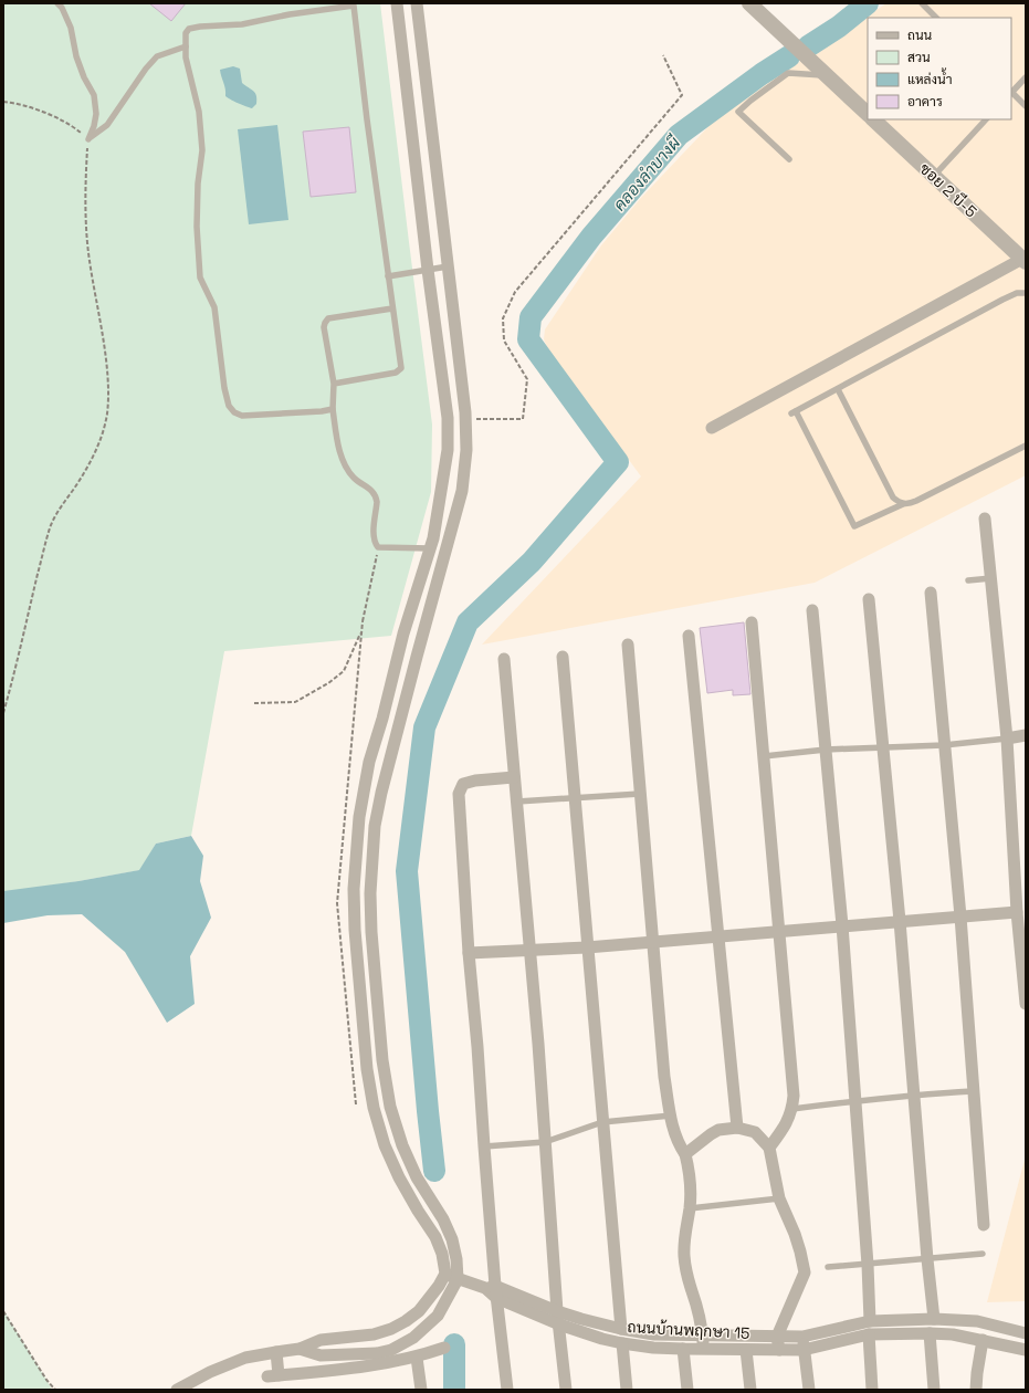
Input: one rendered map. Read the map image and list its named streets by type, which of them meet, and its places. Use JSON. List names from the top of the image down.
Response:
{
  "streets": {
    "street": ["ซอย 2 บี-5", "ถนนบ้านพฤกษา 15"]
  },
  "water": ["คลองลำบางผี"],
  "legend": [
    "ถนน",
    "สวน",
    "แหล่งน้ำ",
    "อาคาร"
  ]
}
